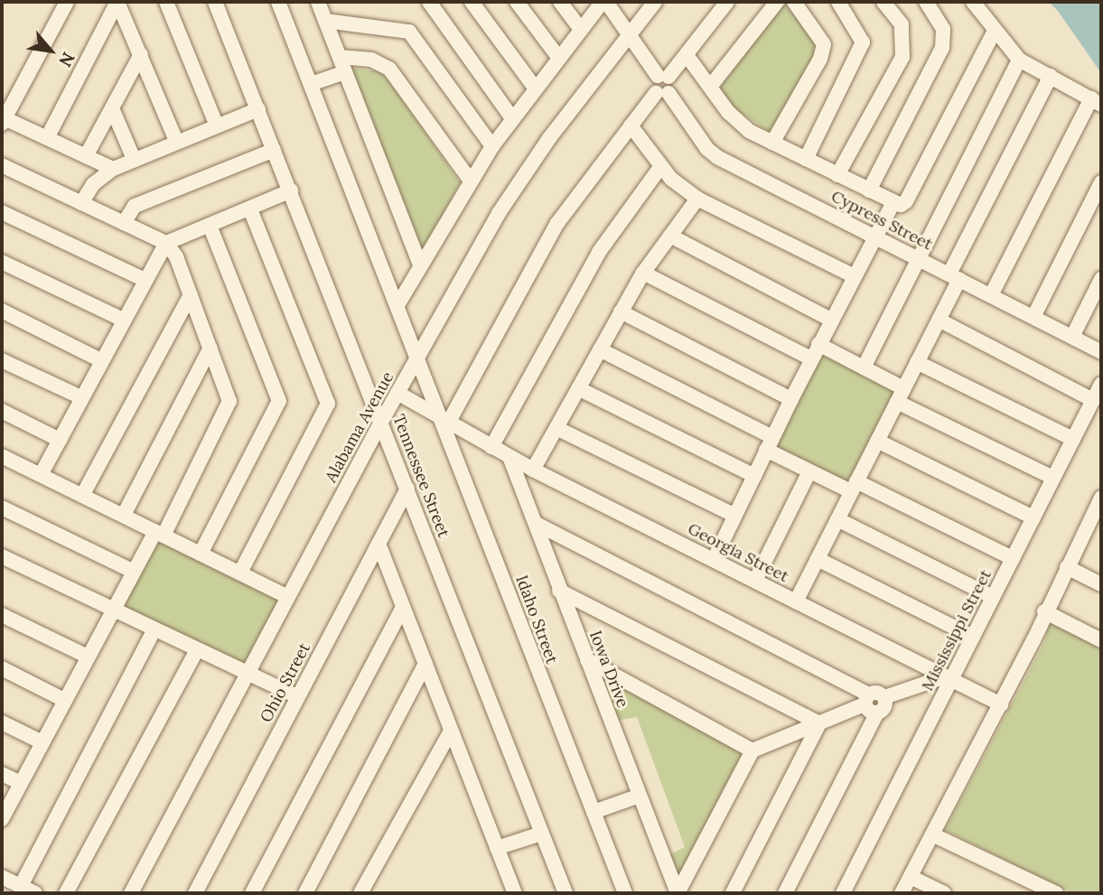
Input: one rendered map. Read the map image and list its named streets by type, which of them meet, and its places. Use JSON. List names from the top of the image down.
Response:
{
  "streets": {
    "street": [
      "Cypress Street",
      "Alabama Avenue",
      "Tennessee Street",
      "Georgia Street",
      "Idaho Street",
      "Mississippi Street",
      "Iowa Drive",
      "Ohio Street"
    ]
  },
  "crossings": [
    ["Alabama Avenue", "Tennessee Street"],
    ["Alabama Avenue", "Georgia Street"],
    ["Alabama Avenue", "Idaho Street"],
    ["Tennessee Street", "Ohio Street"],
    ["Georgia Street", "Idaho Street"],
    ["Georgia Street", "Mississippi Street"],
    ["Georgia Street", "Iowa Drive"]
  ],
  "north": "bottom right"
}
